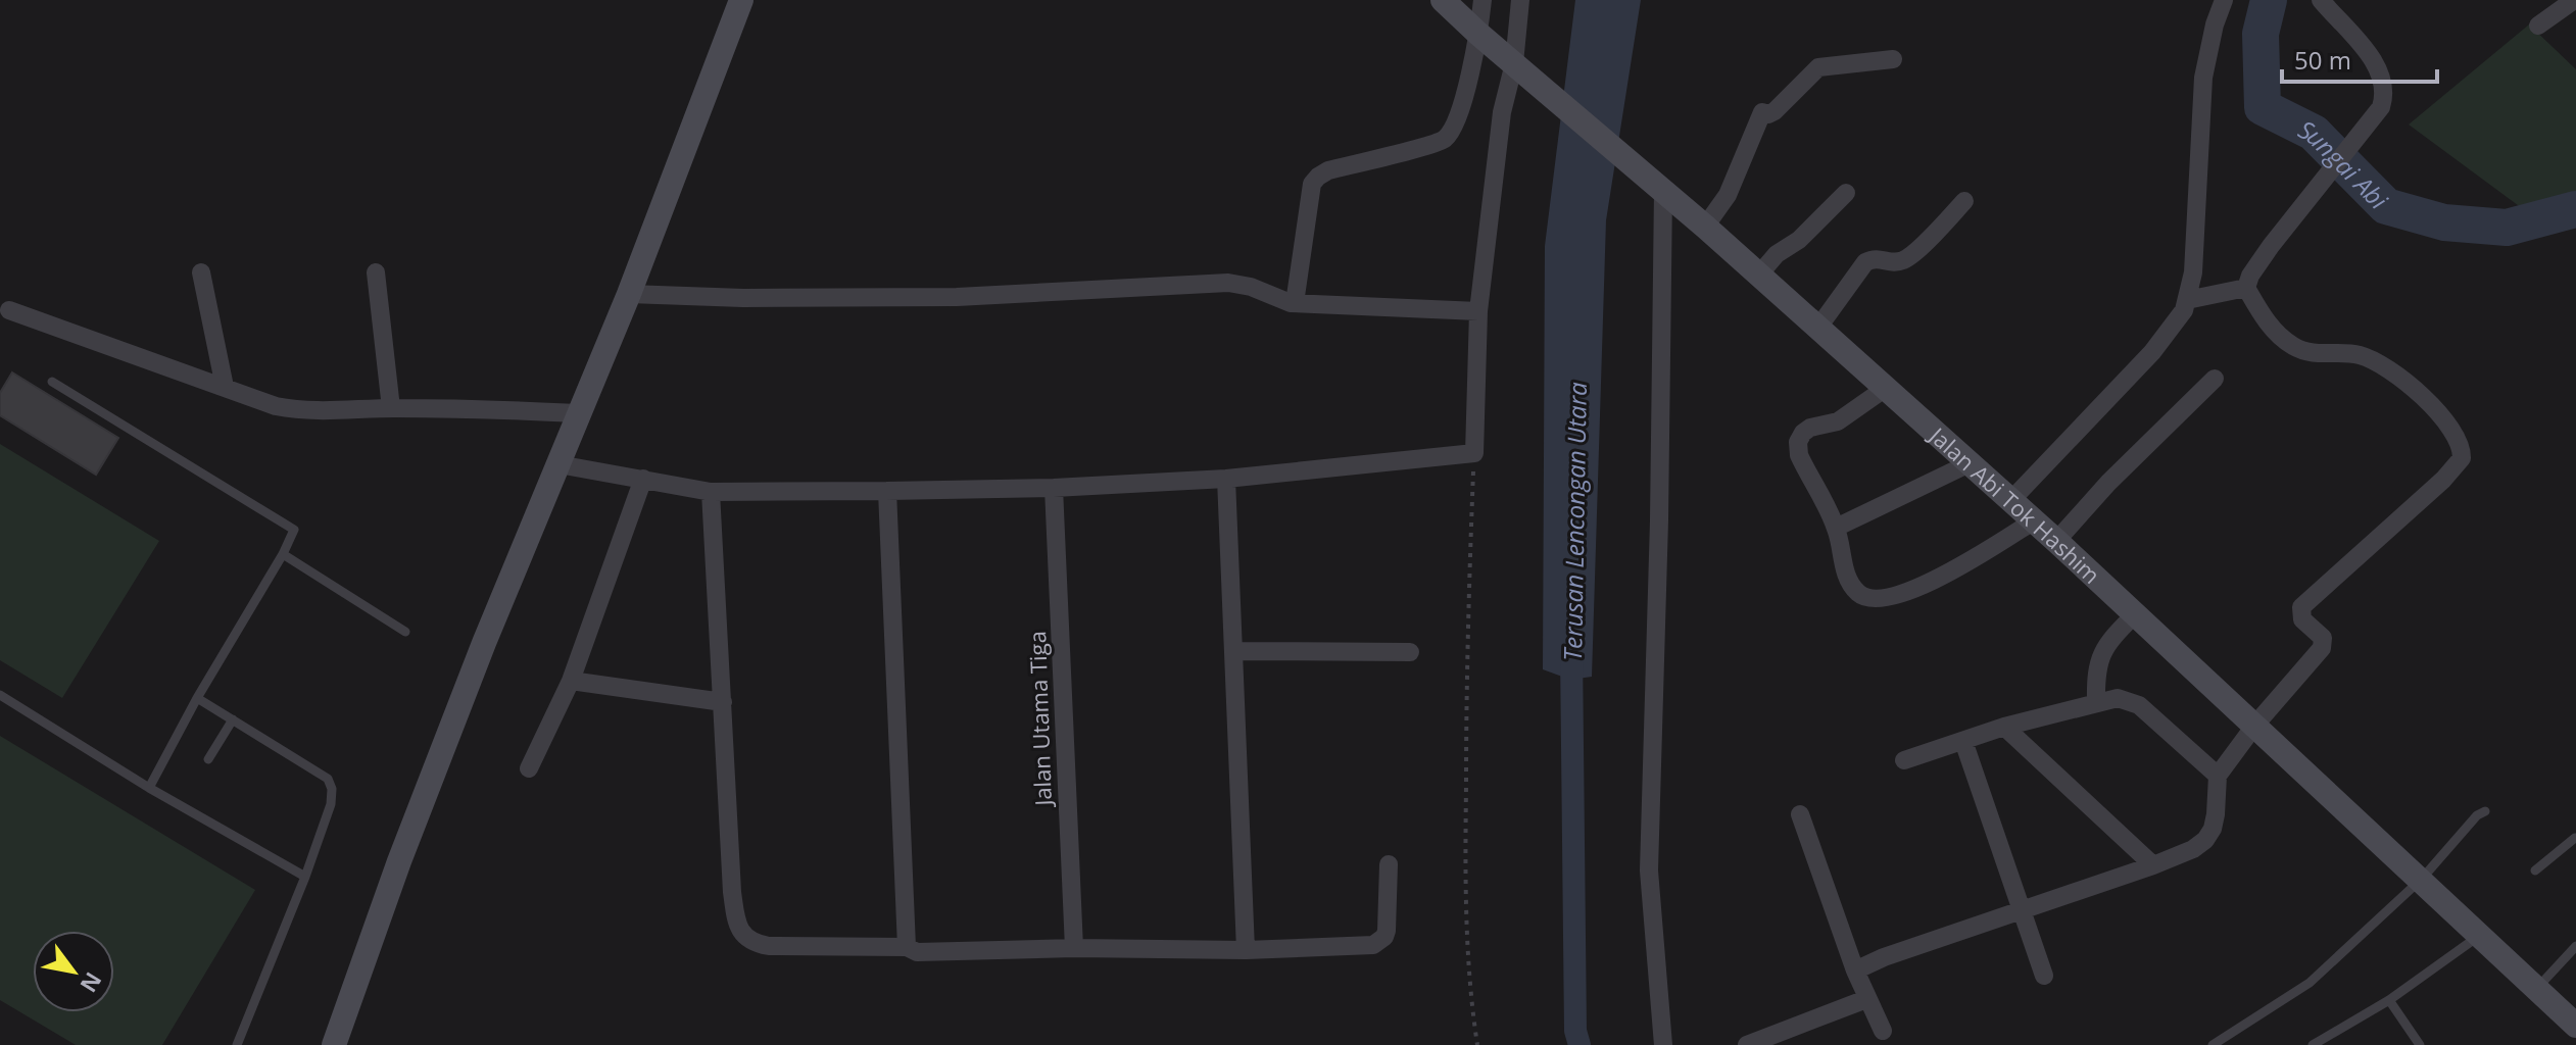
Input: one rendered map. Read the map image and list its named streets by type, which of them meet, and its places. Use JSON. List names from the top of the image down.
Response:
{
  "streets": {
    "main road": ["Jalan Abi Tok Hashim"],
    "street": ["Jalan Utama Tiga"]
  },
  "water": ["Sungai Abi", "Terusan Lencongan Utara"],
  "scale_bar": "50 m",
  "north": "bottom right"
}
